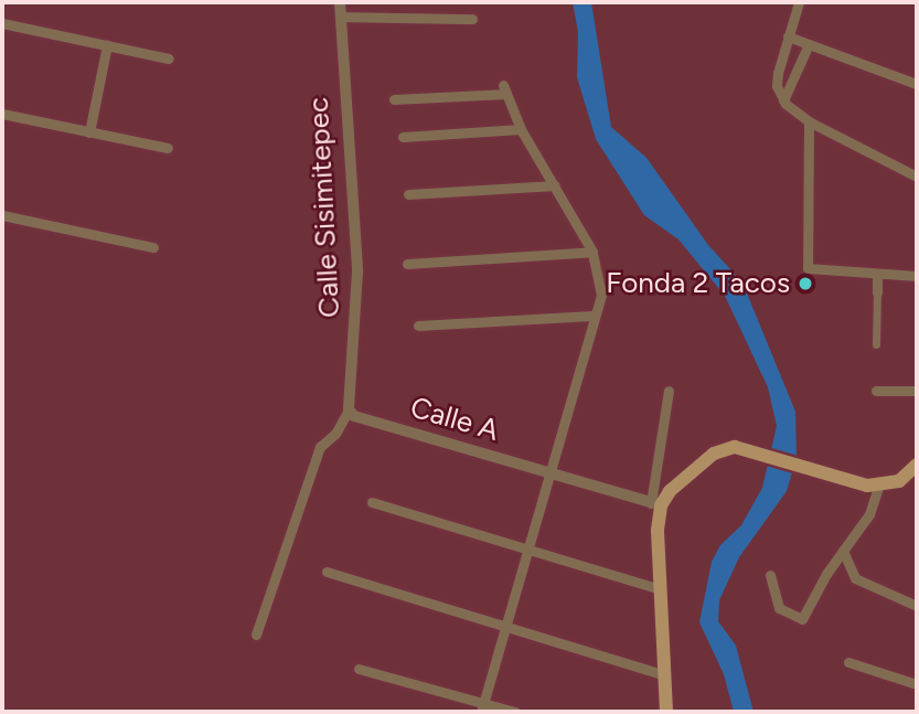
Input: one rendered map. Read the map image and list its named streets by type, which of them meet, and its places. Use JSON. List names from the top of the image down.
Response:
{
  "streets": {
    "street": ["Calle Sisimitepec", "Calle A"]
  },
  "crossings": [
    ["Calle Sisimitepec", "Calle A"]
  ],
  "places": ["Fonda 2 Tacos"]
}
